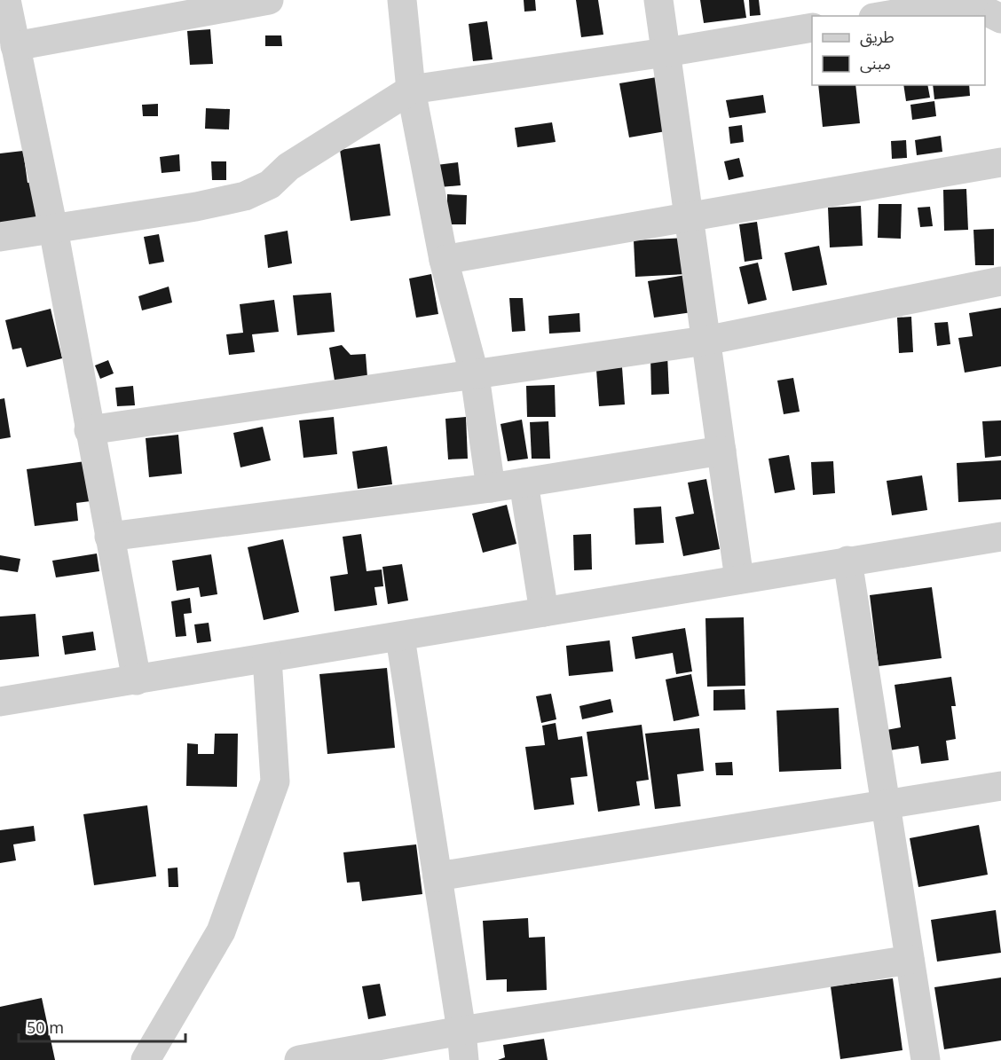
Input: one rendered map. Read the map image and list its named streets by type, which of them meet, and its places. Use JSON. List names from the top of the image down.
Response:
{
  "legend": ["طريق", "مبنى"],
  "scale_bar": "50 m"
}
